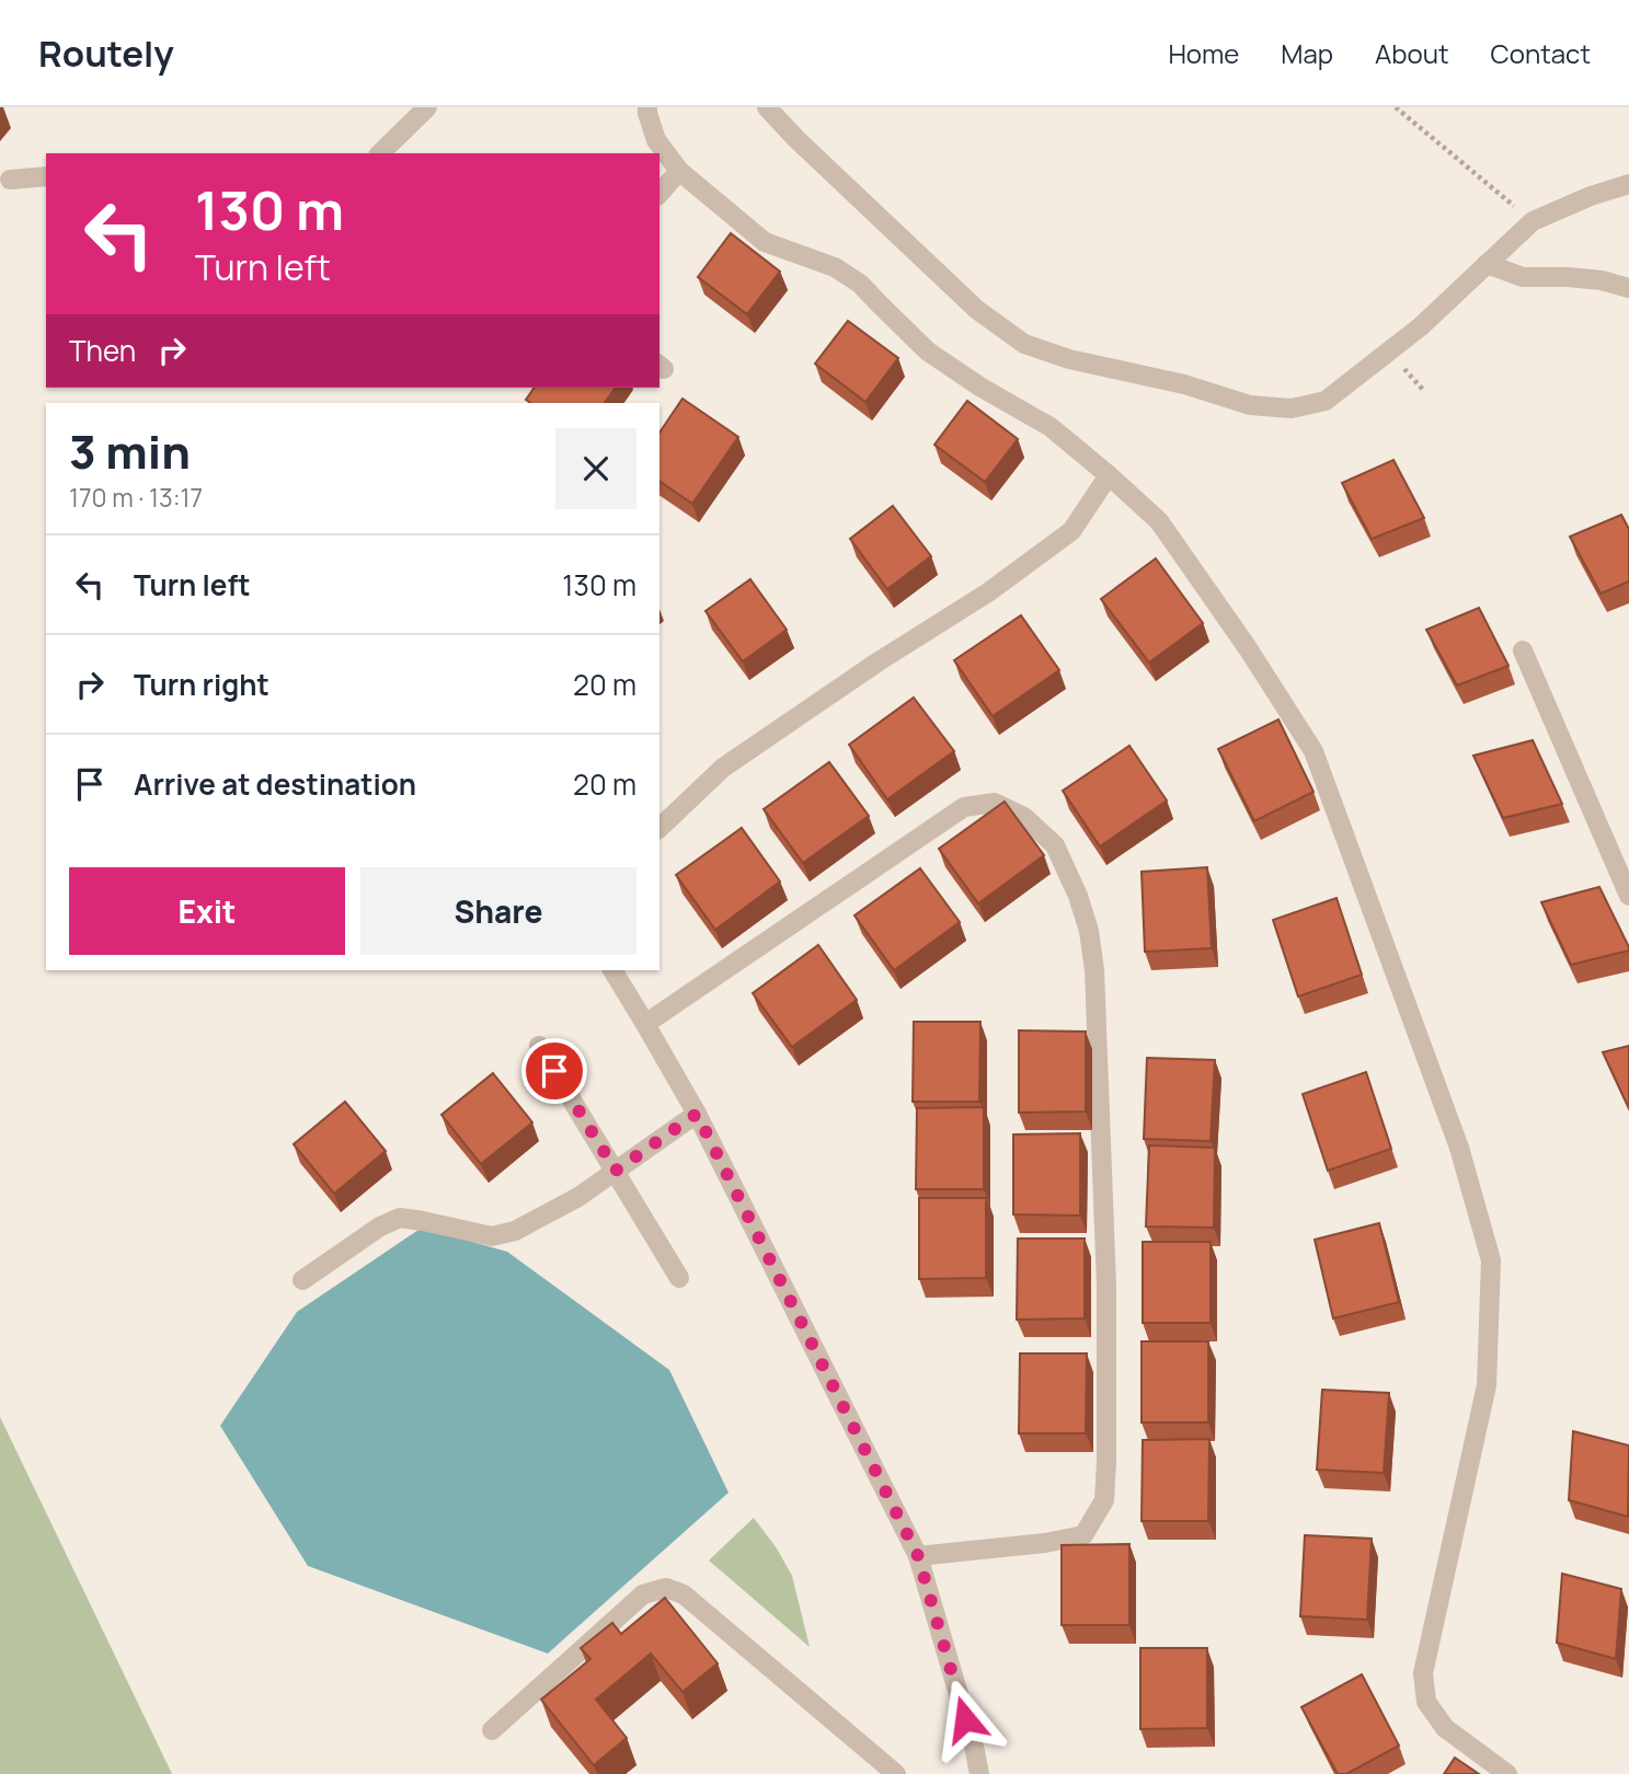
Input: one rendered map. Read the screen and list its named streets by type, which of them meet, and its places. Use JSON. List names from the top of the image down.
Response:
{
  "page": {
    "header": "Routely",
    "nav": [
      "Home",
      "Map",
      "About",
      "Contact"
    ],
    "turn": ["130 m", "Turn left"],
    "then": "Then",
    "heading": ["3 min", "170 m · 13:17"],
    "list": [
      {
        "name": "Turn left",
        "value": "130 m"
      },
      {
        "name": "Turn right",
        "value": "20 m"
      },
      {
        "name": "Arrive at destination",
        "value": "20 m"
      }
    ],
    "buttons": ["Exit", "Share"]
  }
}
